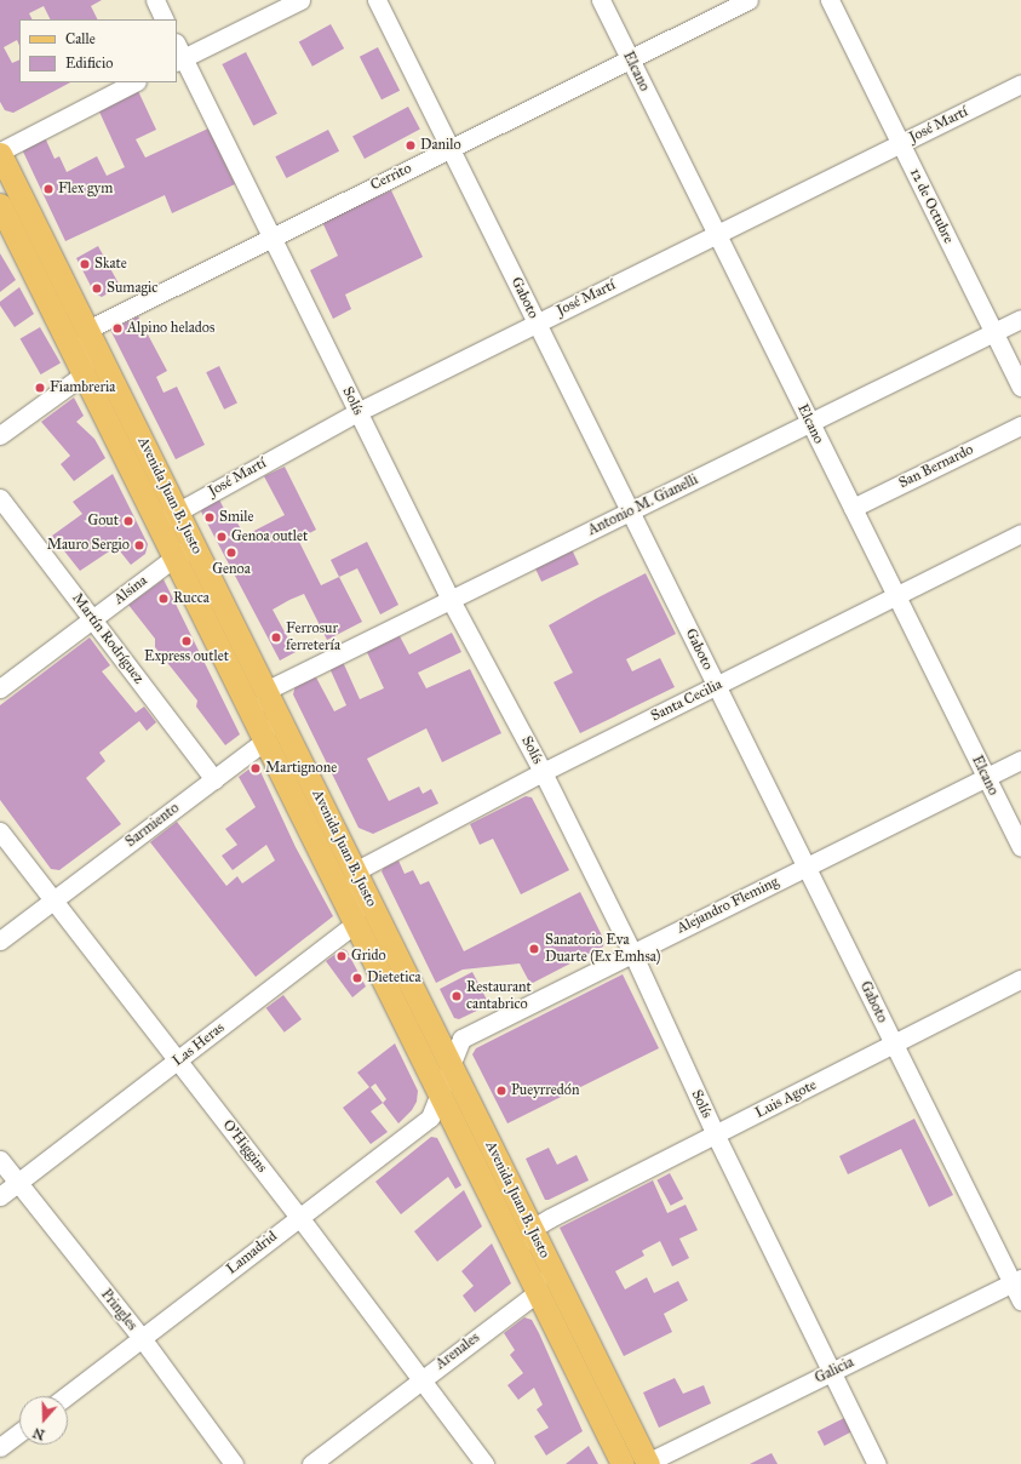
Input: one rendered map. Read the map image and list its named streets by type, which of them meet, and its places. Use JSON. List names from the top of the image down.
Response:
{
  "streets": {
    "main road": ["Avenida Juan B. Justo"],
    "street": [
      "Elcano",
      "José Martí",
      "Cerrito",
      "12 de Octubre",
      "Gaboto",
      "Solís",
      "San Bernardo",
      "Antonio M. Gianelli",
      "Alsina",
      "Martín Rodríguez",
      "Santa Cecilia",
      "Sarmiento",
      "Alejandro Fleming",
      "Las Heras",
      "Luis Agote",
      "O'Higgins",
      "Lamadrid",
      "Pringles",
      "Arenales",
      "Galicia"
    ]
  },
  "crossings": [
    ["Elcano", "José Martí"],
    ["Elcano", "Cerrito"],
    ["Elcano", "San Bernardo"],
    ["Elcano", "Antonio M. Gianelli"],
    ["Elcano", "Santa Cecilia"],
    ["Elcano", "Alejandro Fleming"],
    ["José Martí", "12 de Octubre"],
    ["José Martí", "Gaboto"],
    ["José Martí", "Solís"],
    ["José Martí", "Avenida Juan B. Justo"],
    ["Cerrito", "Gaboto"],
    ["Cerrito", "Solís"],
    ["Cerrito", "Avenida Juan B. Justo"],
    ["12 de Octubre", "Antonio M. Gianelli"],
    ["Gaboto", "Antonio M. Gianelli"],
    ["Gaboto", "Santa Cecilia"],
    ["Gaboto", "Alejandro Fleming"],
    ["Gaboto", "Luis Agote"],
    ["Gaboto", "Galicia"],
    ["Solís", "Antonio M. Gianelli"],
    ["Solís", "Santa Cecilia"],
    ["Solís", "Alejandro Fleming"],
    ["Solís", "Luis Agote"],
    ["Solís", "Galicia"],
    ["Avenida Juan B. Justo", "Antonio M. Gianelli"],
    ["Avenida Juan B. Justo", "Alsina"],
    ["Avenida Juan B. Justo", "Santa Cecilia"],
    ["Avenida Juan B. Justo", "Sarmiento"],
    ["Avenida Juan B. Justo", "Alejandro Fleming"],
    ["Avenida Juan B. Justo", "Las Heras"],
    ["Avenida Juan B. Justo", "Luis Agote"],
    ["Avenida Juan B. Justo", "Lamadrid"],
    ["Avenida Juan B. Justo", "Arenales"],
    ["Avenida Juan B. Justo", "Galicia"],
    ["Alsina", "Martín Rodríguez"],
    ["Martín Rodríguez", "Sarmiento"],
    ["Sarmiento", "O'Higgins"],
    ["Alejandro Fleming", "Lamadrid"],
    ["Las Heras", "O'Higgins"],
    ["Las Heras", "Pringles"],
    ["O'Higgins", "Lamadrid"],
    ["O'Higgins", "Arenales"],
    ["Lamadrid", "Pringles"]
  ],
  "places": [
    "Danilo",
    "Flex gym",
    "Skate",
    "Sumagic",
    "Alpino helados",
    "Fiambreria",
    "Smile",
    "Gout",
    "Genoa outlet",
    "Mauro Sergio",
    "Genoa",
    "Rucca",
    "Ferrosur ferretería",
    "Express outlet",
    "Martignone",
    "Sanatorio Eva Duarte (Ex Emhsa)",
    "Grido",
    "Dietetica",
    "Restaurant cantabrico",
    "Pueyrredón"
  ],
  "legend": ["Calle", "Edificio"],
  "north": "bottom"
}
